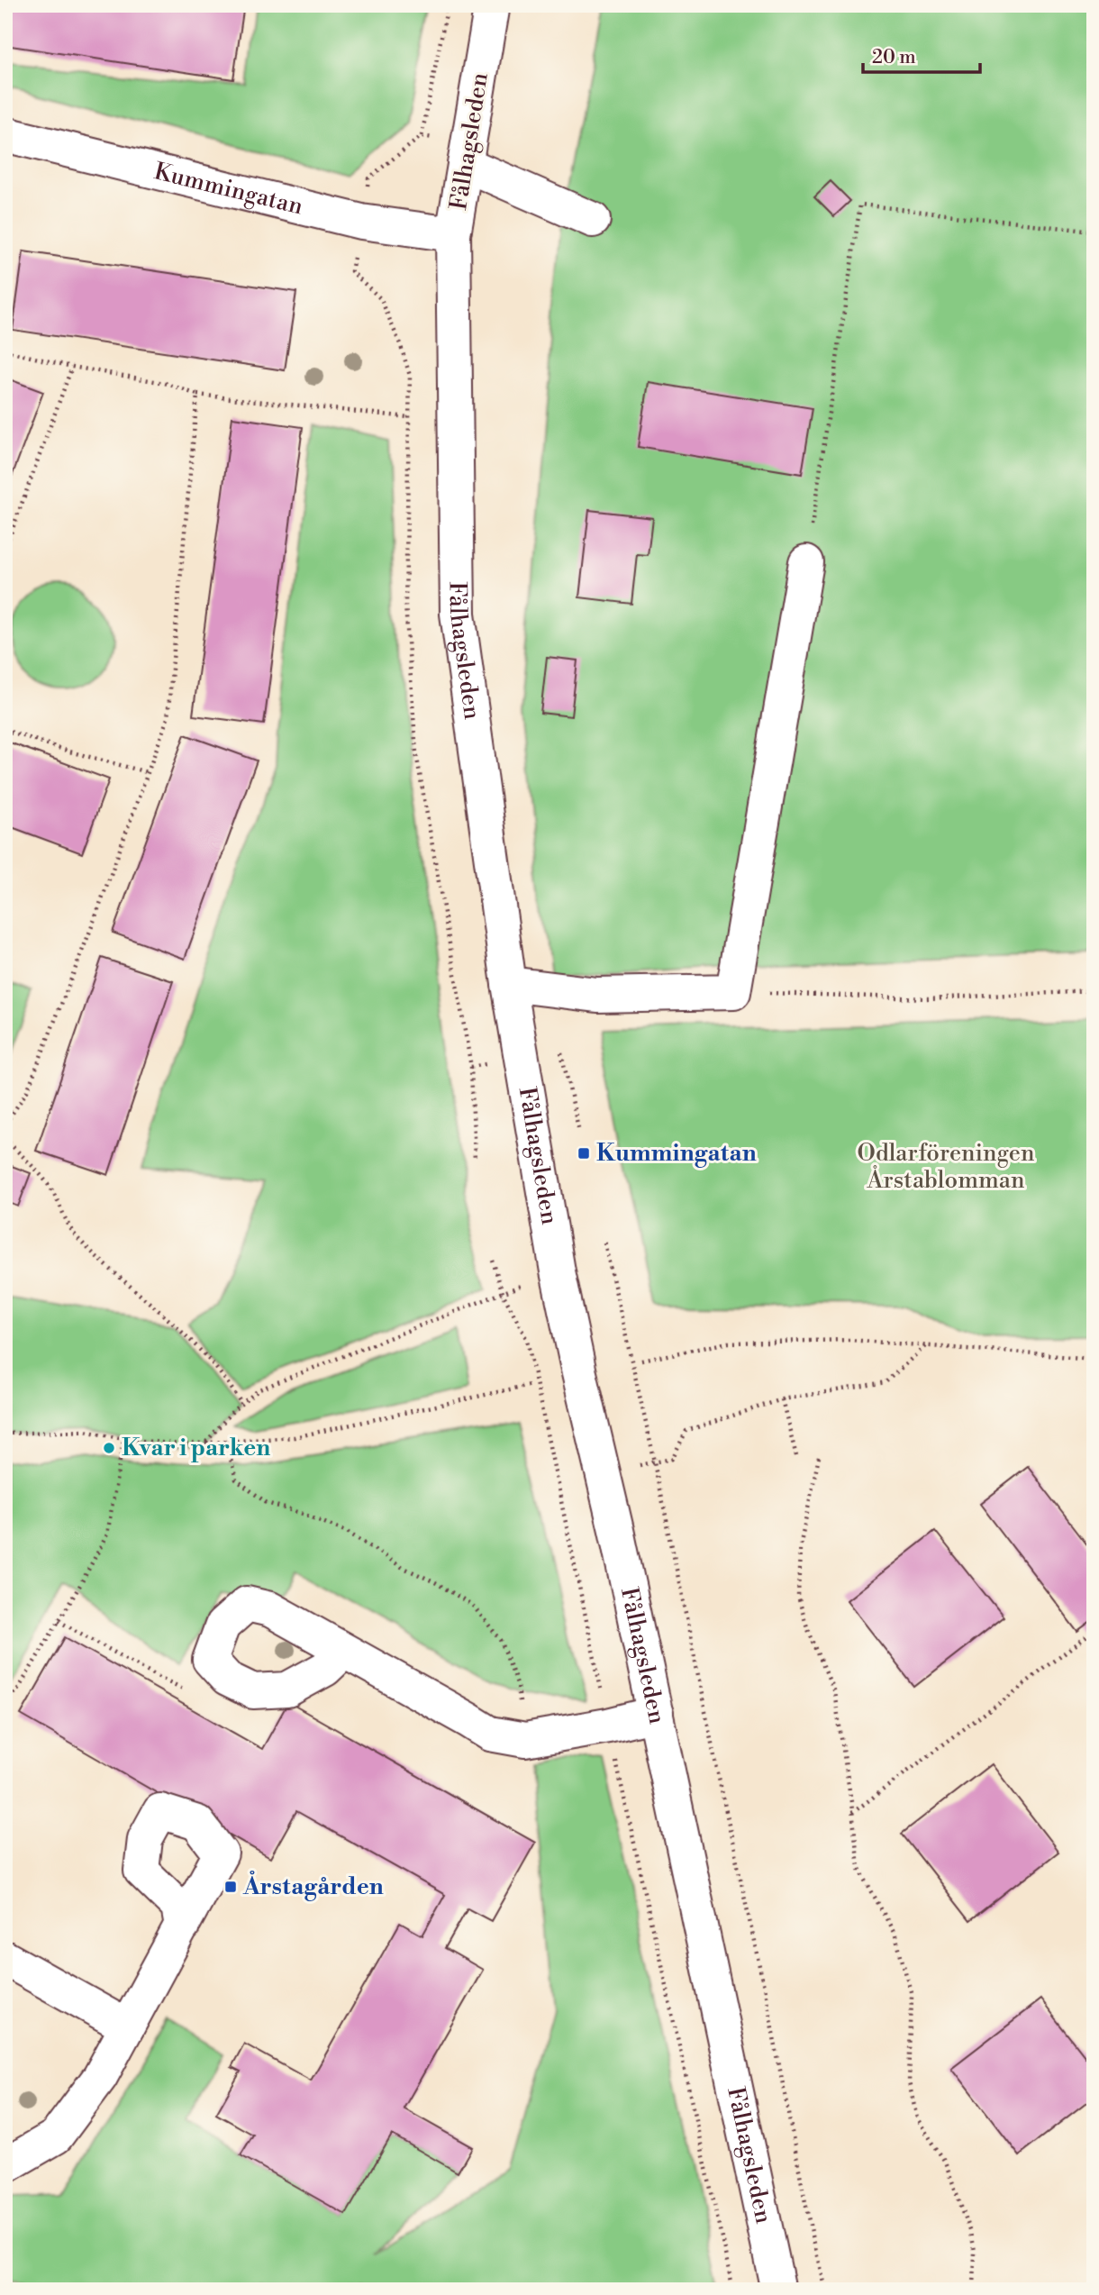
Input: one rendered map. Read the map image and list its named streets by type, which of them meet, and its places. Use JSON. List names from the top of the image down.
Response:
{
  "streets": {
    "street": ["Fålhagsleden", "Kummingatan"]
  },
  "crossings": [
    ["Fålhagsleden", "Kummingatan"]
  ],
  "parks": ["Odlarföreningen Årstablomman"],
  "places": {
    "transit": ["Kummingatan", "Årstagården"],
    "other": ["Kvar i parken"]
  },
  "scale_bar": "20 m"
}
